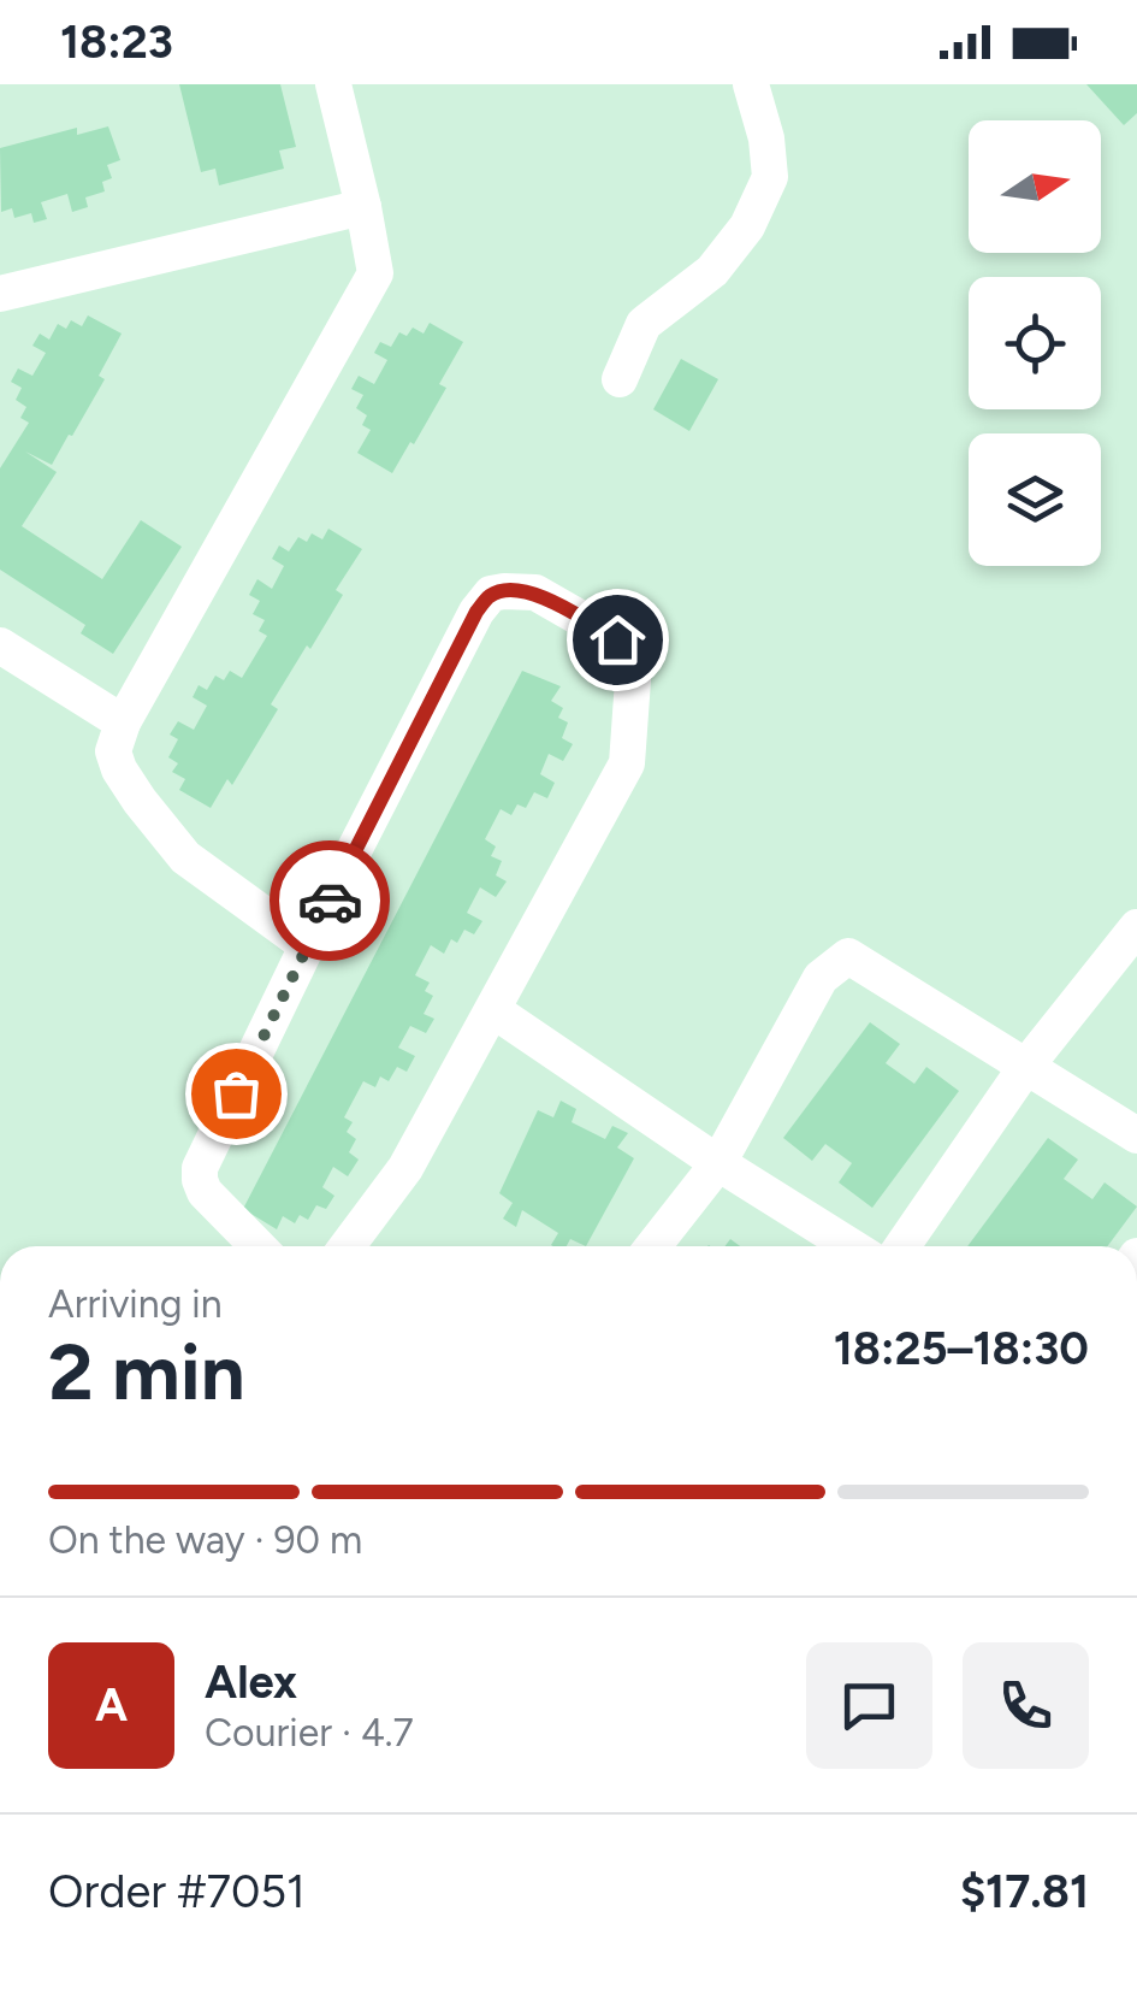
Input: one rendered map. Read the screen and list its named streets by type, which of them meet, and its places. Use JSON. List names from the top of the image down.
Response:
{
  "north": "right",
  "page": {
    "status": "18:23",
    "heading": ["2 min", "Arriving in", "18:25–18:30"],
    "panel": [
      "Alex",
      "Courier · 4.7",
      "Order #7051",
      "$17.81"
    ],
    "bar": "On the way · 90 m",
    "round": "A"
  }
}
